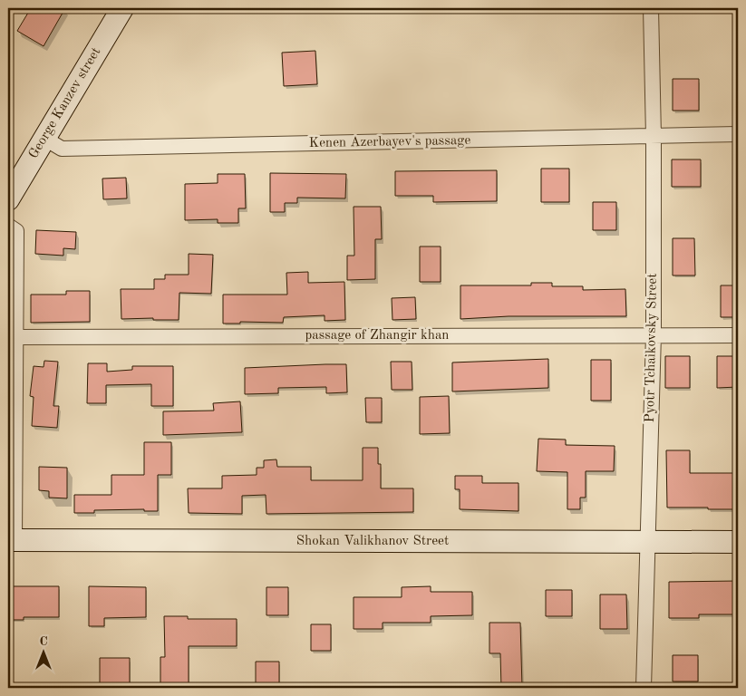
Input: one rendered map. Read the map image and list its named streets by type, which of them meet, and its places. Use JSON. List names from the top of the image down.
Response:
{
  "streets": {
    "main road": ["George Kanzev street", "Shokan Valikhanov Street"],
    "street": ["Kenen Azerbayev's passage", "passage of Zhangir khan", "Pyotr Tchaikovsky Street"]
  },
  "crossings": [
    ["George Kanzev street", "Kenen Azerbayev's passage"],
    ["Kenen Azerbayev's passage", "Pyotr Tchaikovsky Street"],
    ["passage of Zhangir khan", "Pyotr Tchaikovsky Street"],
    ["Pyotr Tchaikovsky Street", "Shokan Valikhanov Street"]
  ],
  "north": "top"
}
